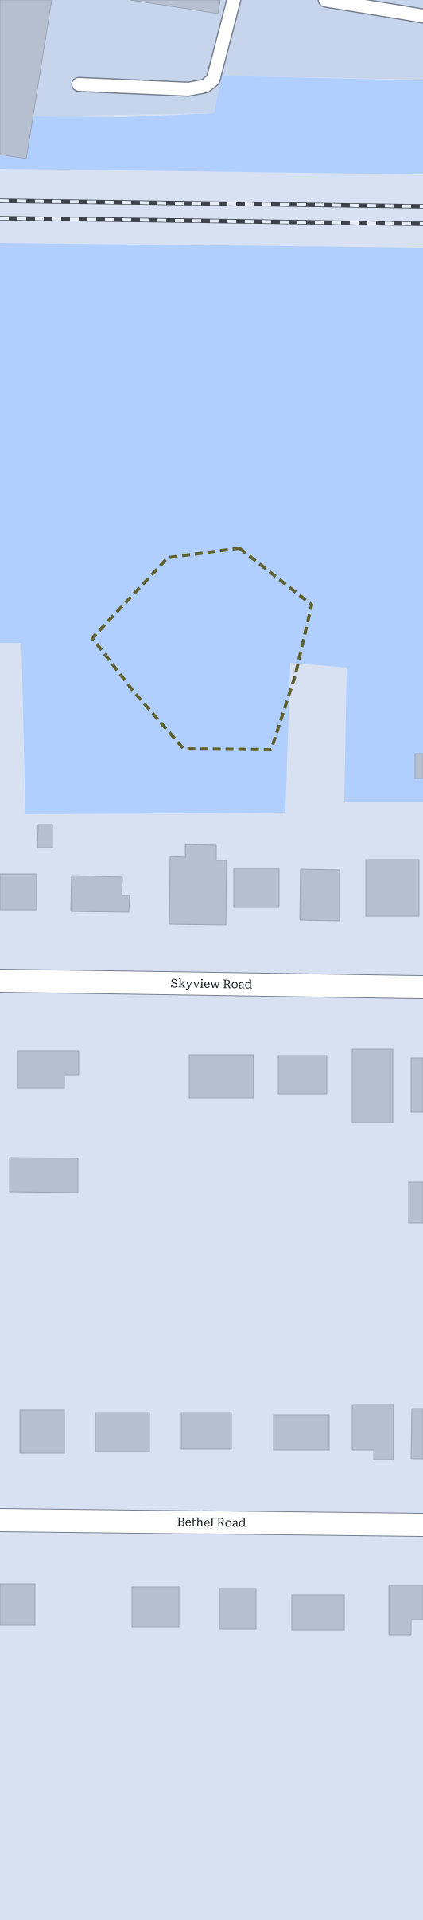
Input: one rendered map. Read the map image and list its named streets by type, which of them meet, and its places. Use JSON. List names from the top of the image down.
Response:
{
  "streets": {
    "street": ["Skyview Road", "Bethel Road"]
  }
}
